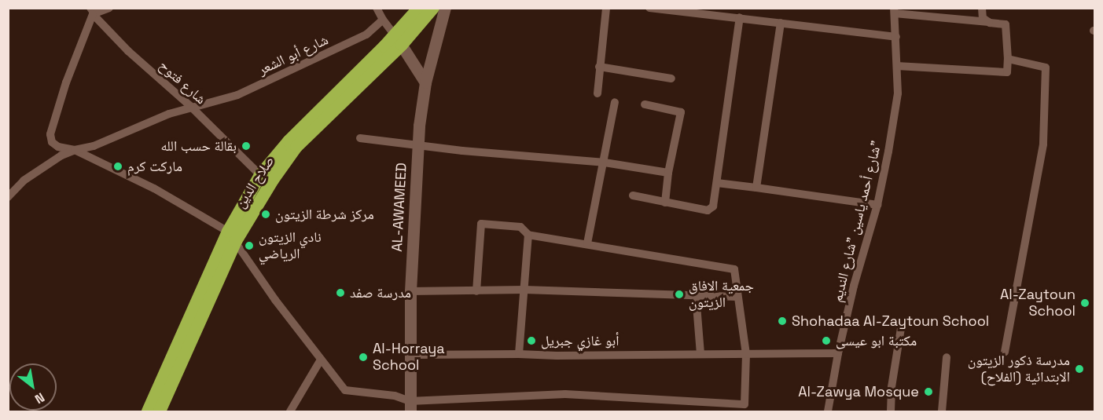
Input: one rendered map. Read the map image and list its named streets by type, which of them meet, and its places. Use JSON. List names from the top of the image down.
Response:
{
  "streets": {
    "highway": ["صلاح الدين"],
    "main road": ["AL-AWAMEED"],
    "street": ["شارع أبو الشعر", "شارع فتوح", "شارع أحمد ياسين \"شارع النديم\""]
  },
  "crossings": [
    ["شارع أبو الشعر", "شارع فتوح"],
    ["شارع فتوح", "صلاح الدين"]
  ],
  "places": [
    "بقالة حسب الله",
    "ماركت كرم",
    "مركز شرطة الزيتون",
    "نادي الزيتون الرياضي",
    "مدرسة صفد",
    "جمعية الافاق الزيتون",
    "Al-Zaytoun School",
    "Shohadaa Al-Zaytoun School",
    "أبو غازي جبريل",
    "مكتبة ابو عيسى",
    "Al-Horraya School",
    "مدرسة ذكور الزيتون الابتدائية (الفلاح)",
    "Al-Zawya Mosque"
  ],
  "north": "bottom right"
}
